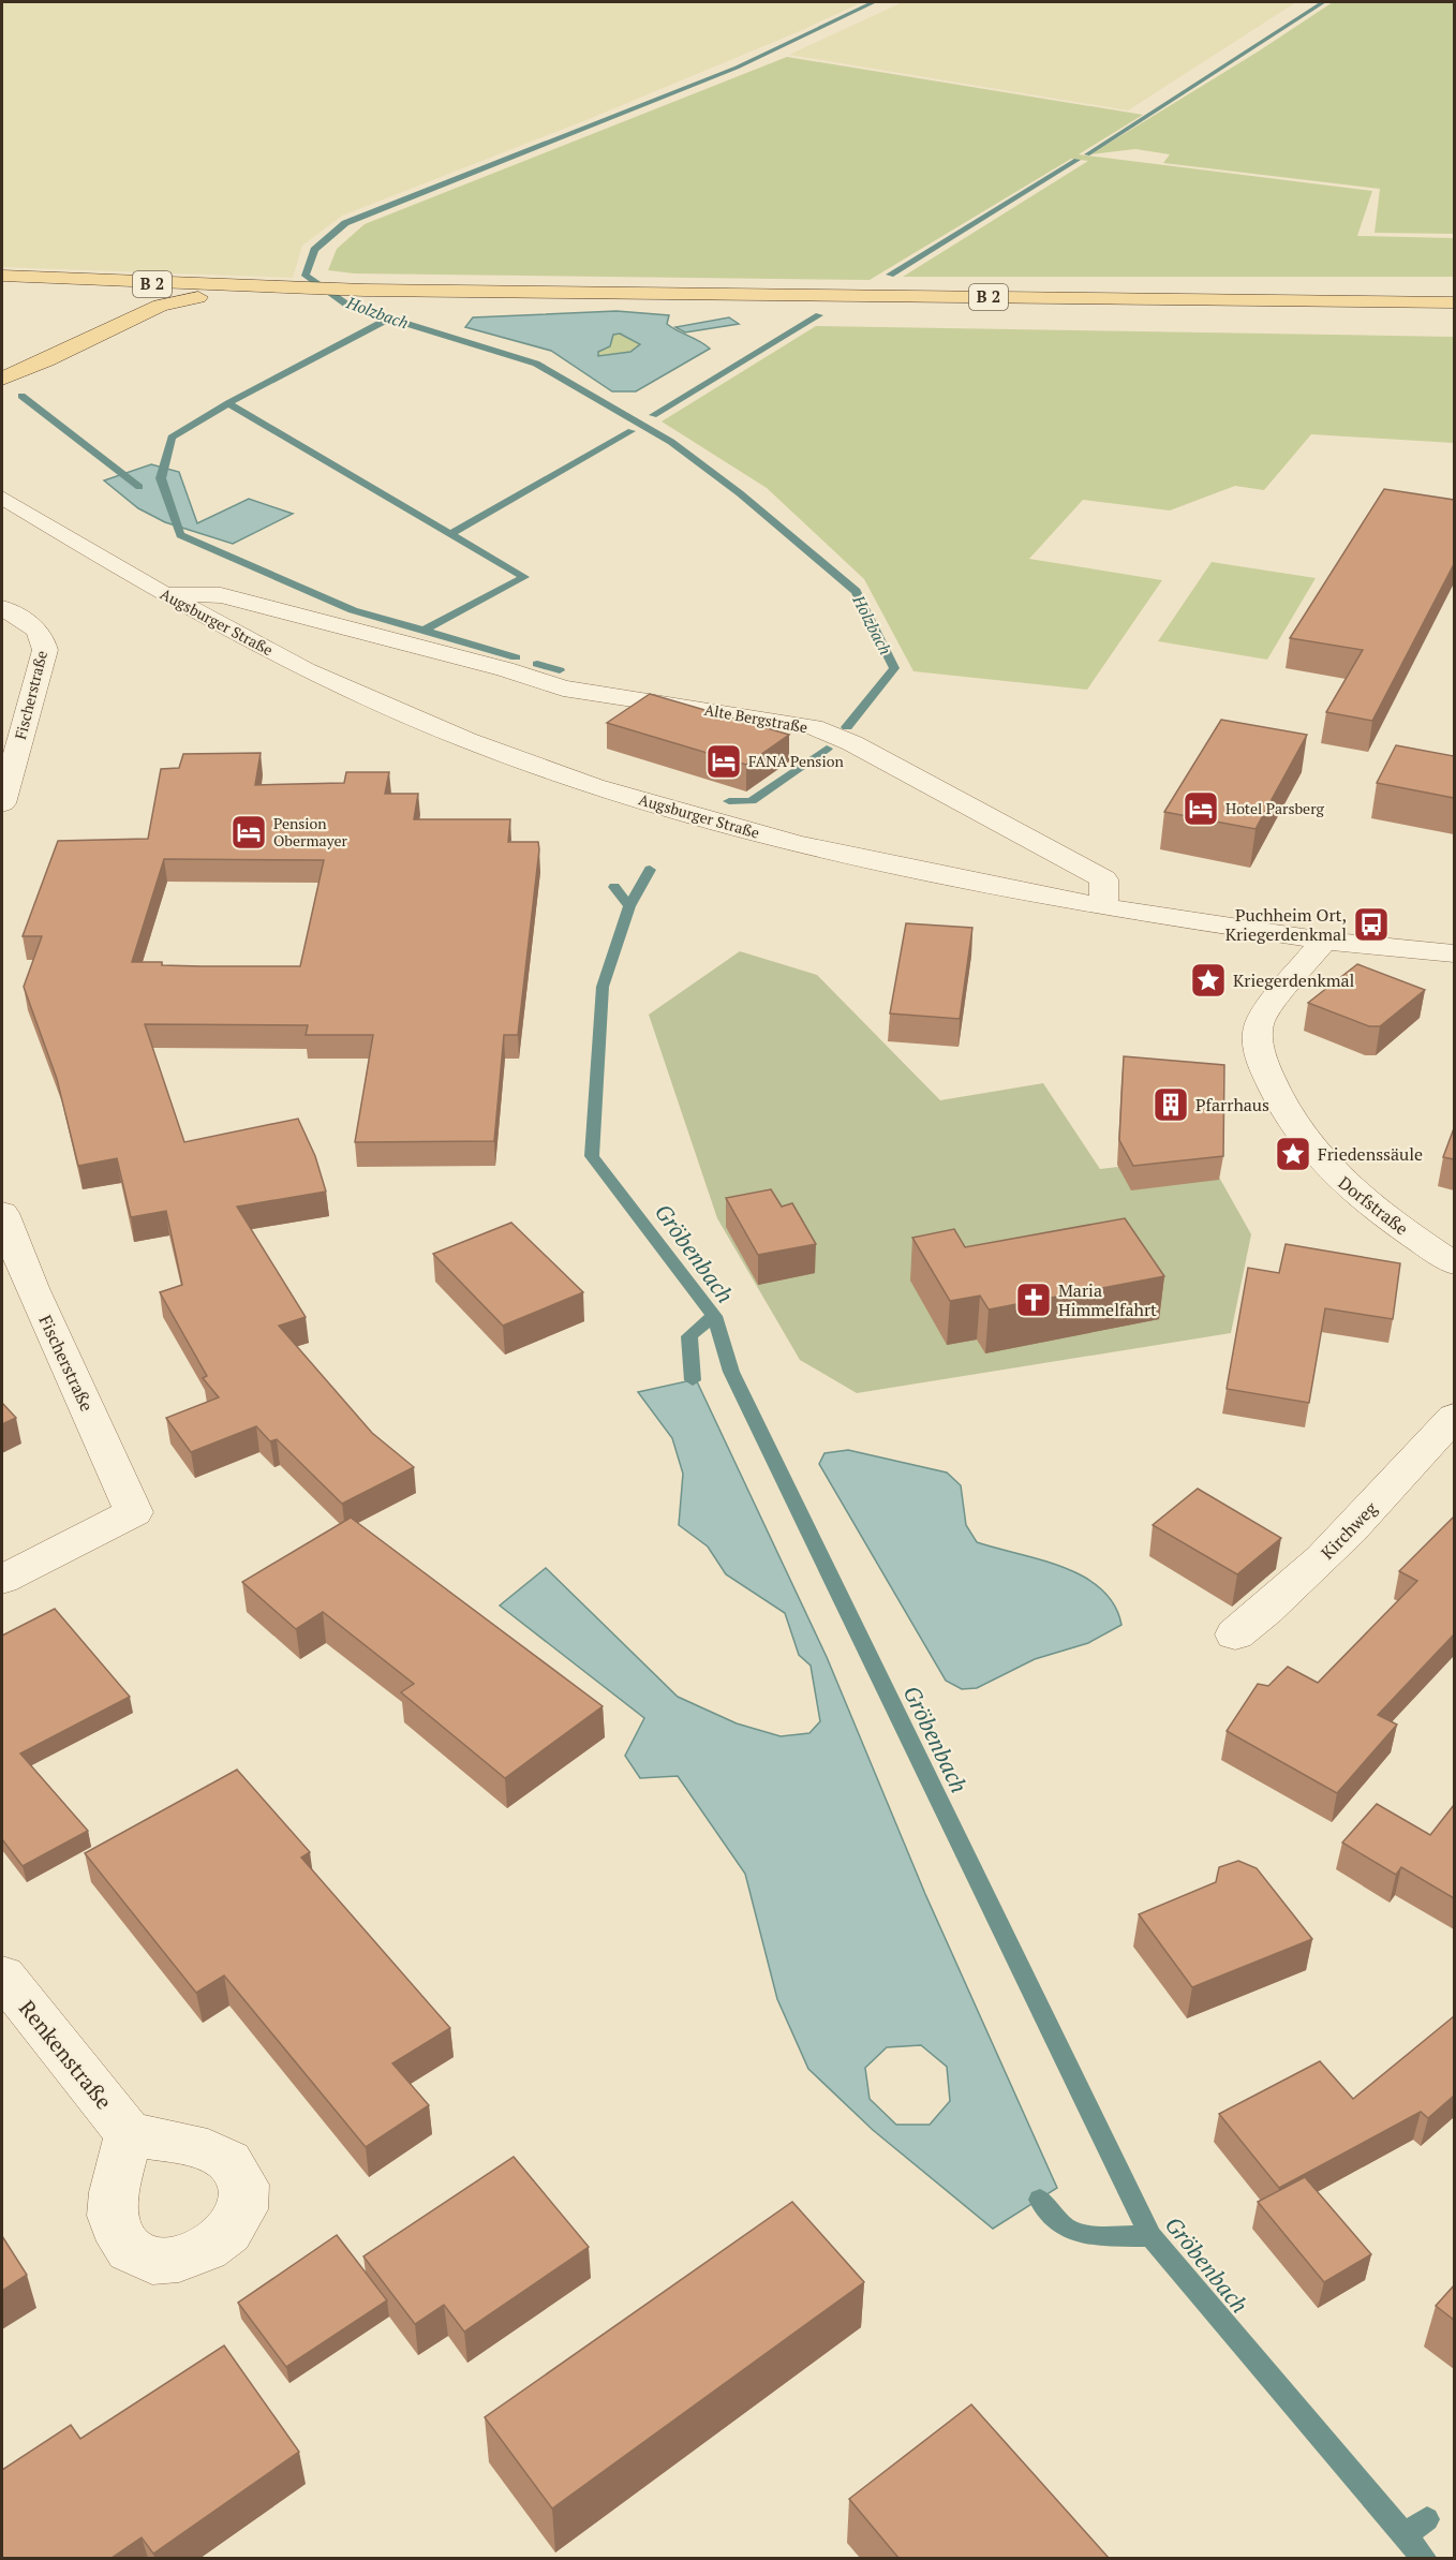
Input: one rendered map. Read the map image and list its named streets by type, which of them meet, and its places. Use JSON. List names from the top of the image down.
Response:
{
  "streets": {
    "main road": ["B 2"],
    "street": [
      "Augsburger Straße",
      "Fischerstraße",
      "Alte Bergstraße",
      "Dorfstraße",
      "Kirchweg",
      "Renkenstraße"
    ]
  },
  "crossings": [
    ["Augsburger Straße", "Alte Bergstraße"],
    ["Augsburger Straße", "Dorfstraße"]
  ],
  "water": ["Holzbach", "Gröbenbach"],
  "places": {
    "hotel": ["FANA Pension", "Hotel Parsberg", "Pension Obermayer"],
    "bus stop": ["Puchheim Ort, Kriegerdenkmal"],
    "place": ["Kriegerdenkmal", "Friedenssäule"],
    "building": ["Pfarrhaus"],
    "church": ["Maria Himmelfahrt"]
  }
}
